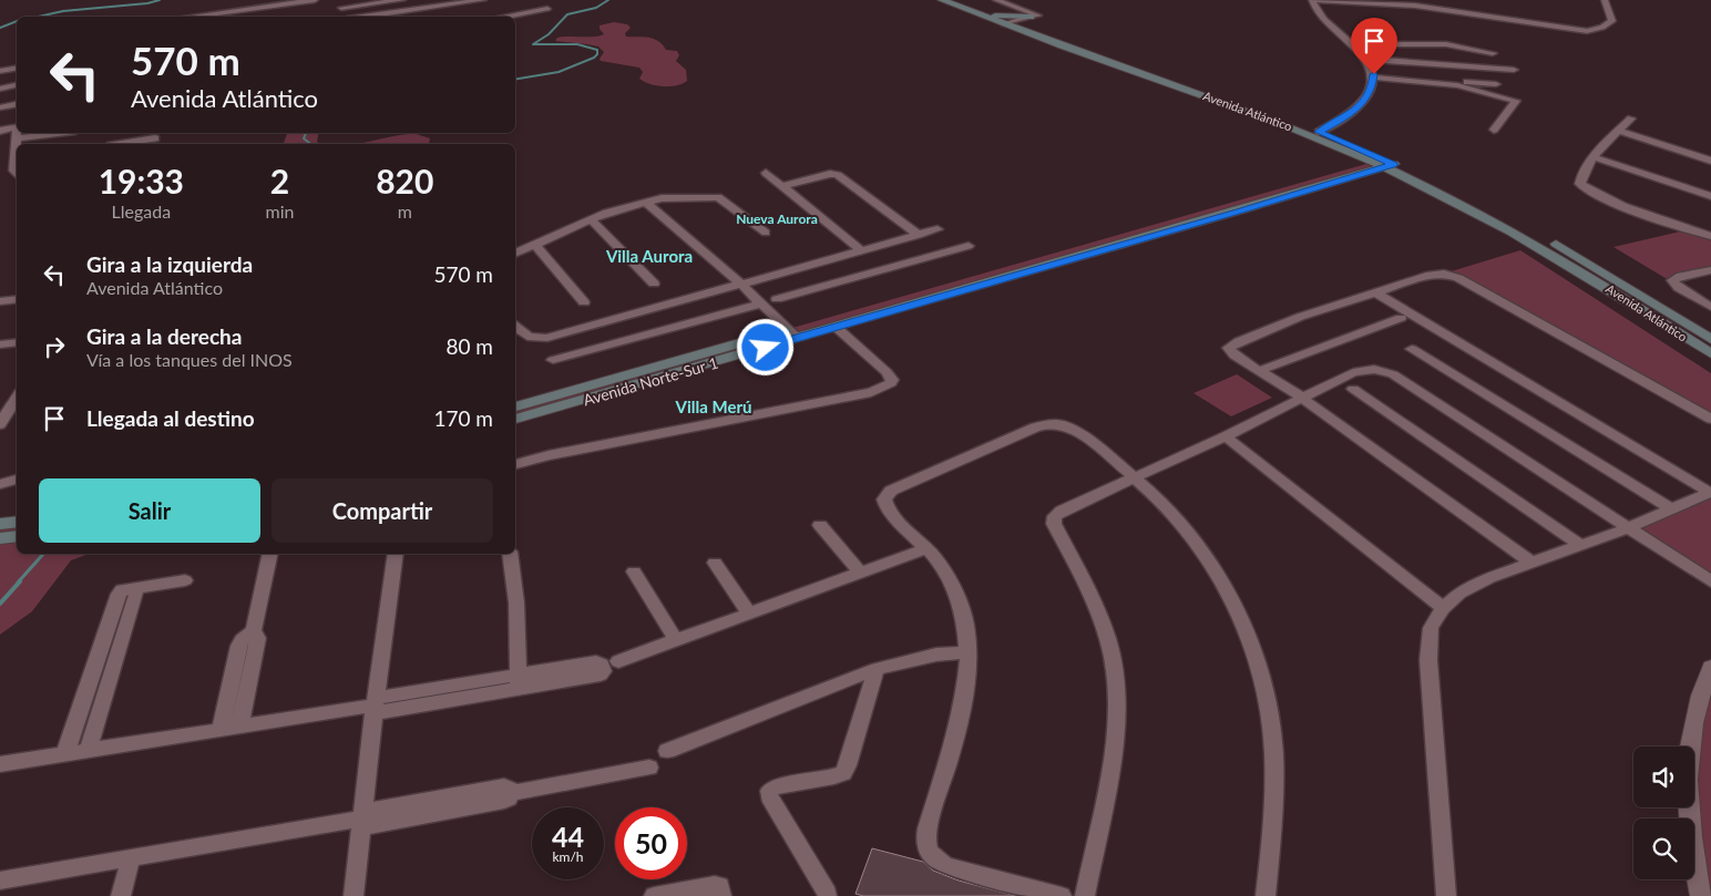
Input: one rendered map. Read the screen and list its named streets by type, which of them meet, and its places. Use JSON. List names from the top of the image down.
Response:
{
  "streets": {
    "main road": ["Avenida Atlántico", "Avenida Norte-Sur 1"]
  },
  "crossings": [
    ["Avenida Atlántico", "Avenida Norte-Sur 1"]
  ],
  "districts": ["Nueva Aurora", "Villa Aurora", "Villa Merú"],
  "page": {
    "turn": ["570 m", "Avenida Atlántico"],
    "eta": [
      "19:33",
      "Llegada",
      "2",
      "min",
      "820",
      "m"
    ],
    "list": [
      {
        "name": "Gira a la izquierda",
        "note": "Avenida Atlántico",
        "value": "570 m"
      },
      {
        "name": "Gira a la derecha",
        "note": "Vía a los tanques del INOS",
        "value": "80 m"
      },
      {
        "name": "Llegada al destino",
        "value": "170 m"
      }
    ],
    "buttons": ["Salir", "Compartir"],
    "speed": "44 km/h",
    "limit": "50"
  }
}
